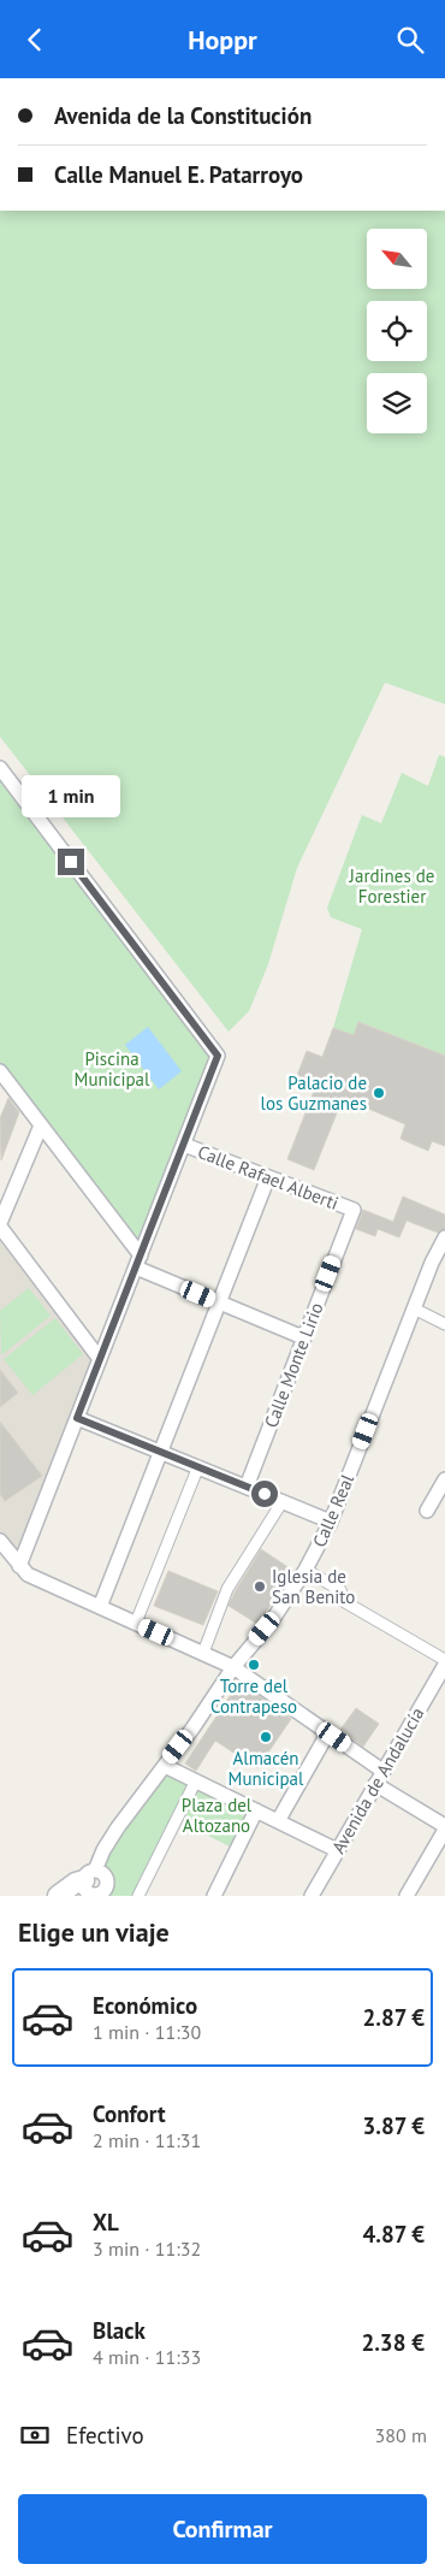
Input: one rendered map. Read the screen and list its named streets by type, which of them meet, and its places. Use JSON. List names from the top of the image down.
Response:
{
  "streets": {
    "street": [
      "Calle Rafael Alberti",
      "Calle Monte Lirio",
      "Calle Real",
      "Avenida de Andalucía"
    ]
  },
  "crossings": [
    ["Calle Rafael Alberti", "Calle Monte Lirio"]
  ],
  "parks": ["Jardines de Forestier", "Piscina Municipal", "Plaza del Altozano"],
  "places": [
    "Palacio de los Guzmanes",
    "Iglesia de San Benito",
    "Torre del Contrapeso",
    "Almacén Municipal"
  ],
  "north": "top left",
  "page": {
    "header": "Hoppr",
    "banner": ["Avenida de la Constitución", "Calle Manuel E. Patarroyo"],
    "bubble": "1 min",
    "heading": "Elige un viaje",
    "list": [
      {
        "name": "Económico",
        "note": "1 min · 11:30",
        "value": "2.87 €"
      },
      {
        "name": "Confort",
        "note": "2 min · 11:31",
        "value": "3.87 €"
      },
      {
        "name": "XL",
        "note": "3 min · 11:32",
        "value": "4.87 €"
      },
      {
        "name": "Black",
        "note": "4 min · 11:33",
        "value": "2.38 €"
      }
    ],
    "pay": ["Efectivo", "380 m"],
    "buttons": "Confirmar"
  }
}
